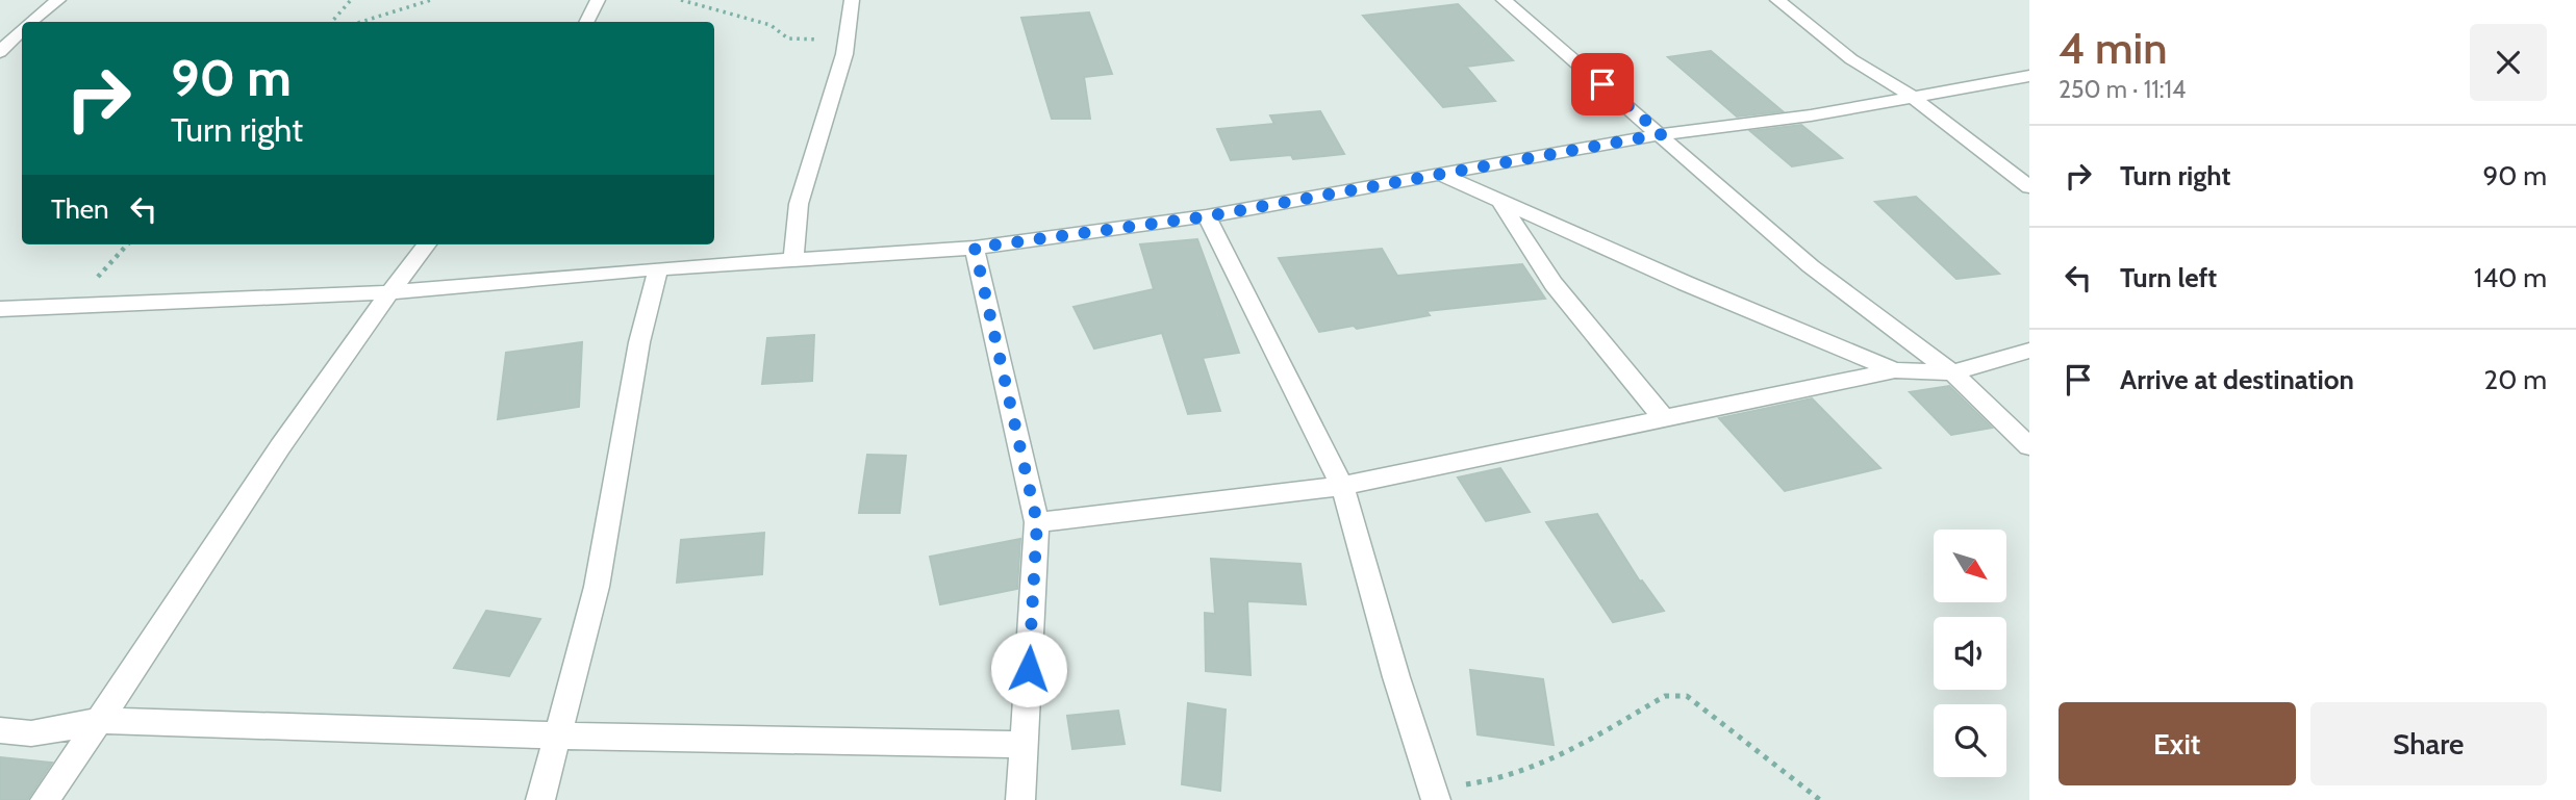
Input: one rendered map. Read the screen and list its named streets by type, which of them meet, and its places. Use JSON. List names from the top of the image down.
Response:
{
  "north": "bottom right",
  "page": {
    "heading": ["4 min", "250 m · 11:14"],
    "turn": ["90 m", "Turn right"],
    "list": [
      {
        "name": "Turn right",
        "value": "90 m"
      },
      {
        "name": "Turn left",
        "value": "140 m"
      },
      {
        "name": "Arrive at destination",
        "value": "20 m"
      }
    ],
    "then": "Then",
    "buttons": ["Exit", "Share"]
  }
}
